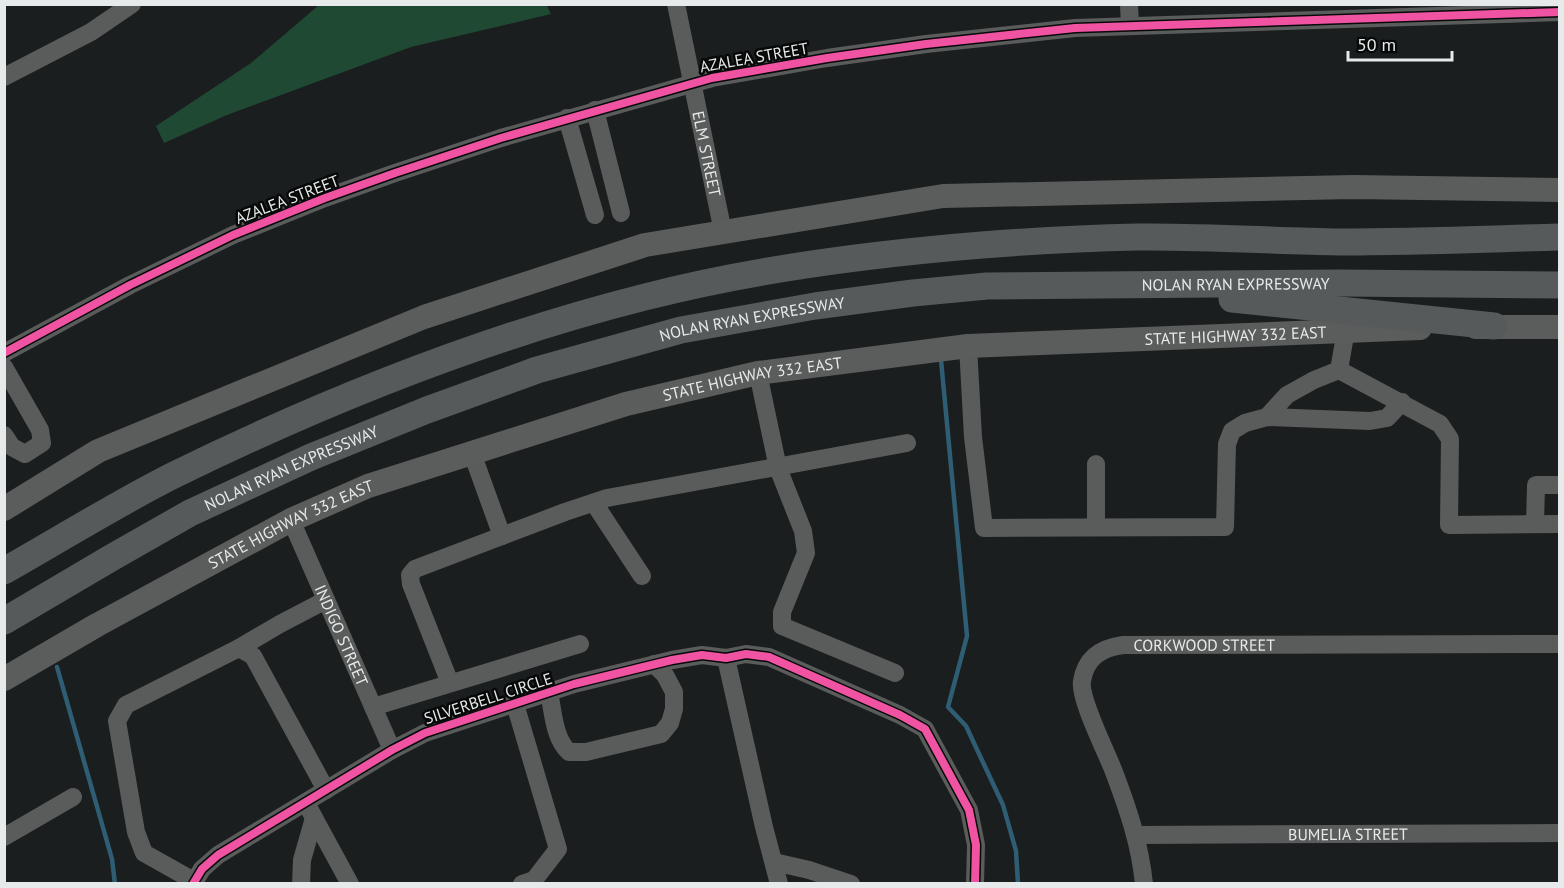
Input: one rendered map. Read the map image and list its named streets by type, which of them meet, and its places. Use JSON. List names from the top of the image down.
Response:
{
  "streets": {
    "highway": ["NOLAN RYAN EXPRESSWAY"],
    "main road": ["STATE HIGHWAY 332 EAST"],
    "street": [
      "AZALEA STREET",
      "ELM STREET",
      "INDIGO STREET",
      "CORKWOOD STREET",
      "SILVERBELL CIRCLE",
      "BUMELIA STREET"
    ]
  },
  "crossings": [
    ["AZALEA STREET", "ELM STREET"],
    ["STATE HIGHWAY 332 EAST", "INDIGO STREET"],
    ["INDIGO STREET", "SILVERBELL CIRCLE"],
    ["CORKWOOD STREET", "BUMELIA STREET"]
  ],
  "scale_bar": "50 m"
}
